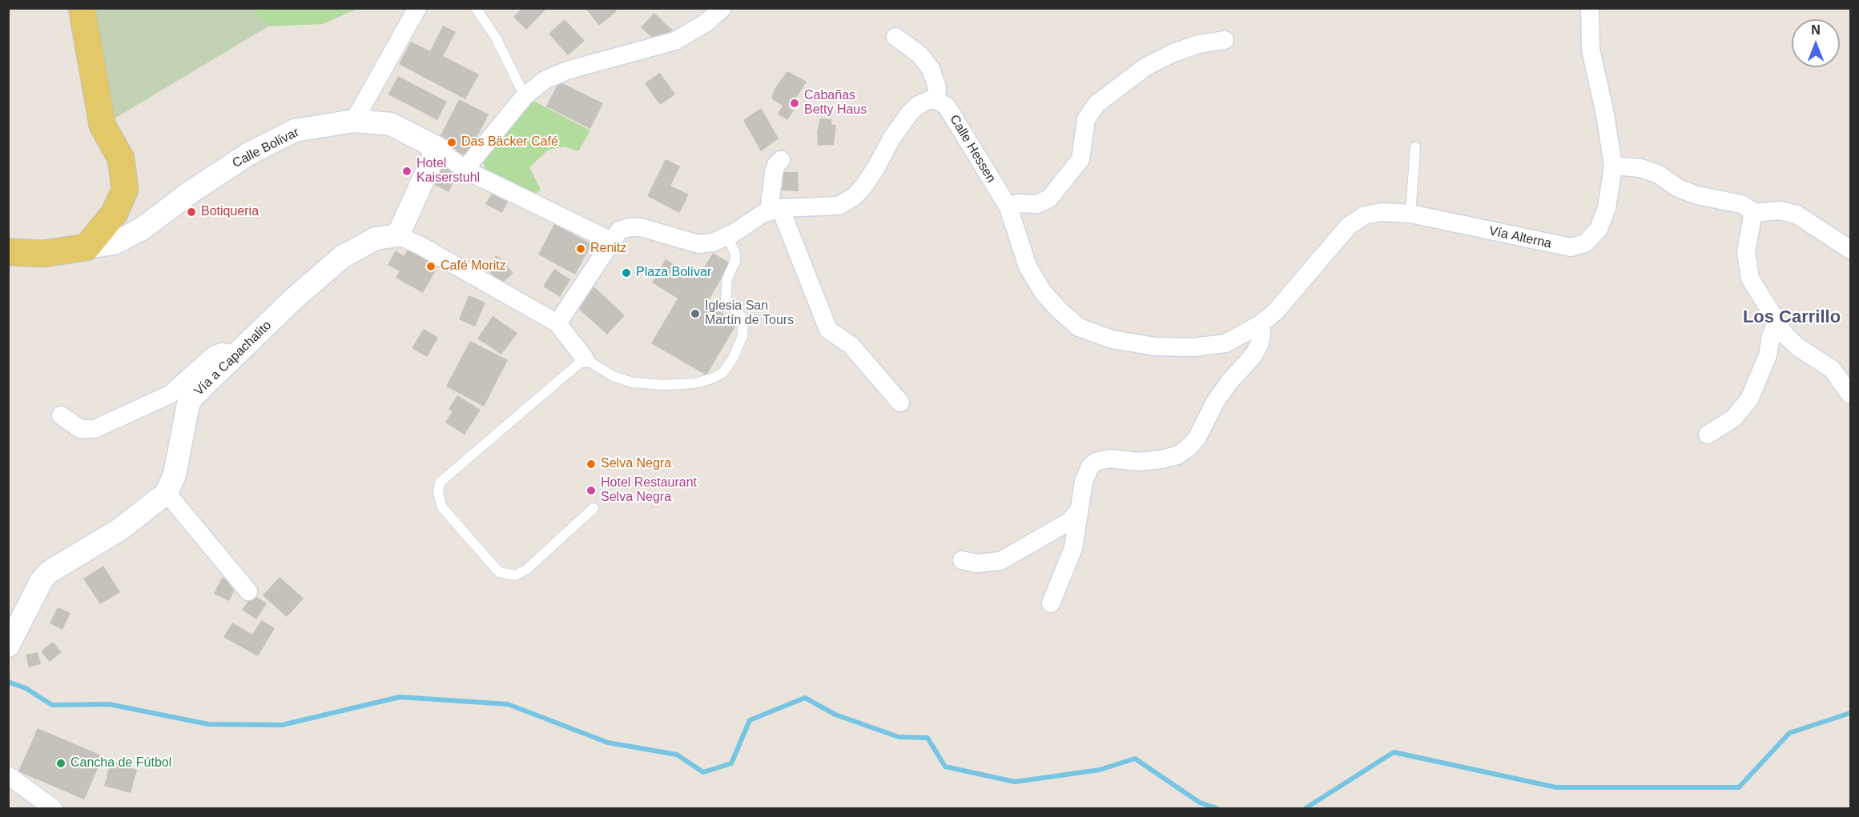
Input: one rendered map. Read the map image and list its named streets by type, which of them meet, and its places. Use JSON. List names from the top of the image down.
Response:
{
  "streets": {
    "street": [
      "Calle Bolívar",
      "Calle Hessen",
      "Vía Alterna",
      "Vía a Capachalito"
    ]
  },
  "crossings": [
    ["Calle Hessen", "Vía Alterna"]
  ],
  "districts": ["Los Carrillo"],
  "places": [
    "Cabañas Betty Haus",
    "Das Bäcker Café",
    "Hotel Kaiserstuhl",
    "Botiqueria",
    "Renitz",
    "Café Moritz",
    "Plaza Bolívar",
    "Iglesia San Martín de Tours",
    "Selva Negra",
    "Hotel Restaurant Selva Negra",
    "Cancha de Fútbol"
  ],
  "north": "top"
}
